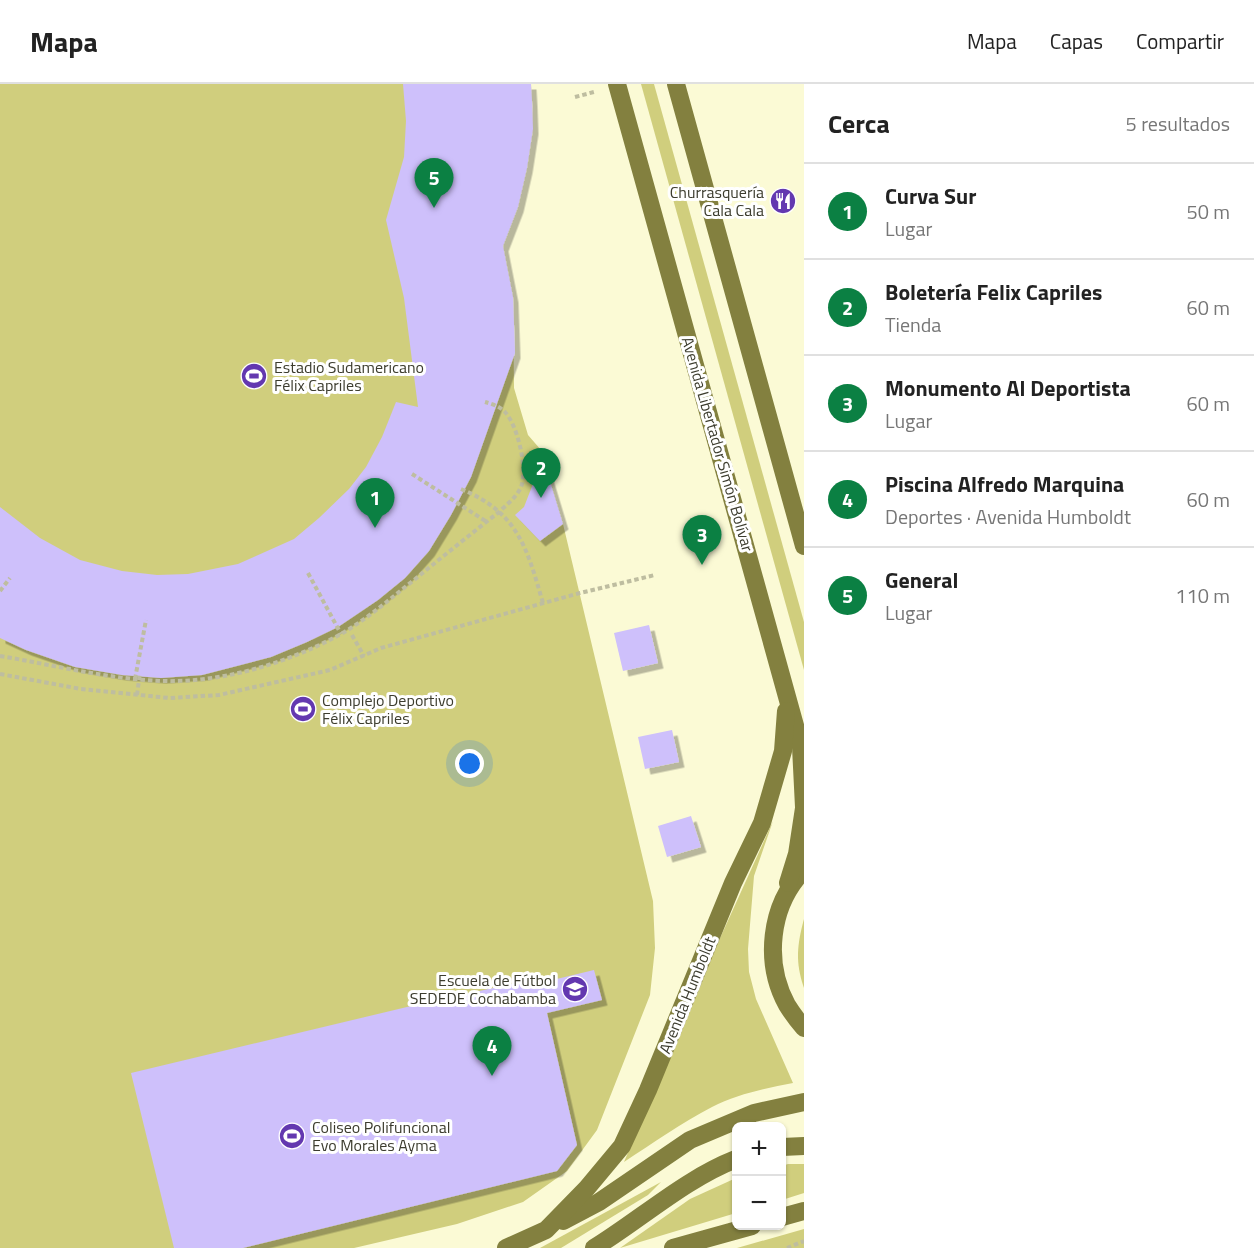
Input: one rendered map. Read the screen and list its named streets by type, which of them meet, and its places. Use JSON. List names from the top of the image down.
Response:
{
  "streets": {
    "main road": ["Avenida Libertador Simón Bolívar", "Avenida Humboldt"]
  },
  "crossings": [
    ["Avenida Libertador Simón Bolívar", "Avenida Humboldt"]
  ],
  "places": {
    "restaurant": ["Churrasquería Cala Cala"],
    "sports": ["Estadio Sudamericano Félix Capriles", "Complejo Deportivo Félix Capriles", "Coliseo Polifuncional Evo Morales Ayma"],
    "school or university": ["Escuela de Fútbol SEDEDE Cochabamba"]
  },
  "page": {
    "header": "Mapa",
    "nav": ["Mapa", "Capas", "Compartir"],
    "heading": ["Cerca", "5 resultados"],
    "pins": [
      "5",
      "2",
      "1",
      "3",
      "4"
    ],
    "list": [
      {
        "mark": "1",
        "name": "Curva Sur",
        "note": "Lugar",
        "value": "50 m"
      },
      {
        "mark": "2",
        "name": "Boletería Felix Capriles",
        "note": "Tienda",
        "value": "60 m"
      },
      {
        "mark": "3",
        "name": "Monumento Al Deportista",
        "note": "Lugar",
        "value": "60 m"
      },
      {
        "mark": "4",
        "name": "Piscina Alfredo Marquina",
        "note": "Deportes · Avenida Humboldt",
        "value": "60 m"
      },
      {
        "mark": "5",
        "name": "General",
        "note": "Lugar",
        "value": "110 m"
      }
    ],
    "map_buttons": ["+", "−"]
  }
}
